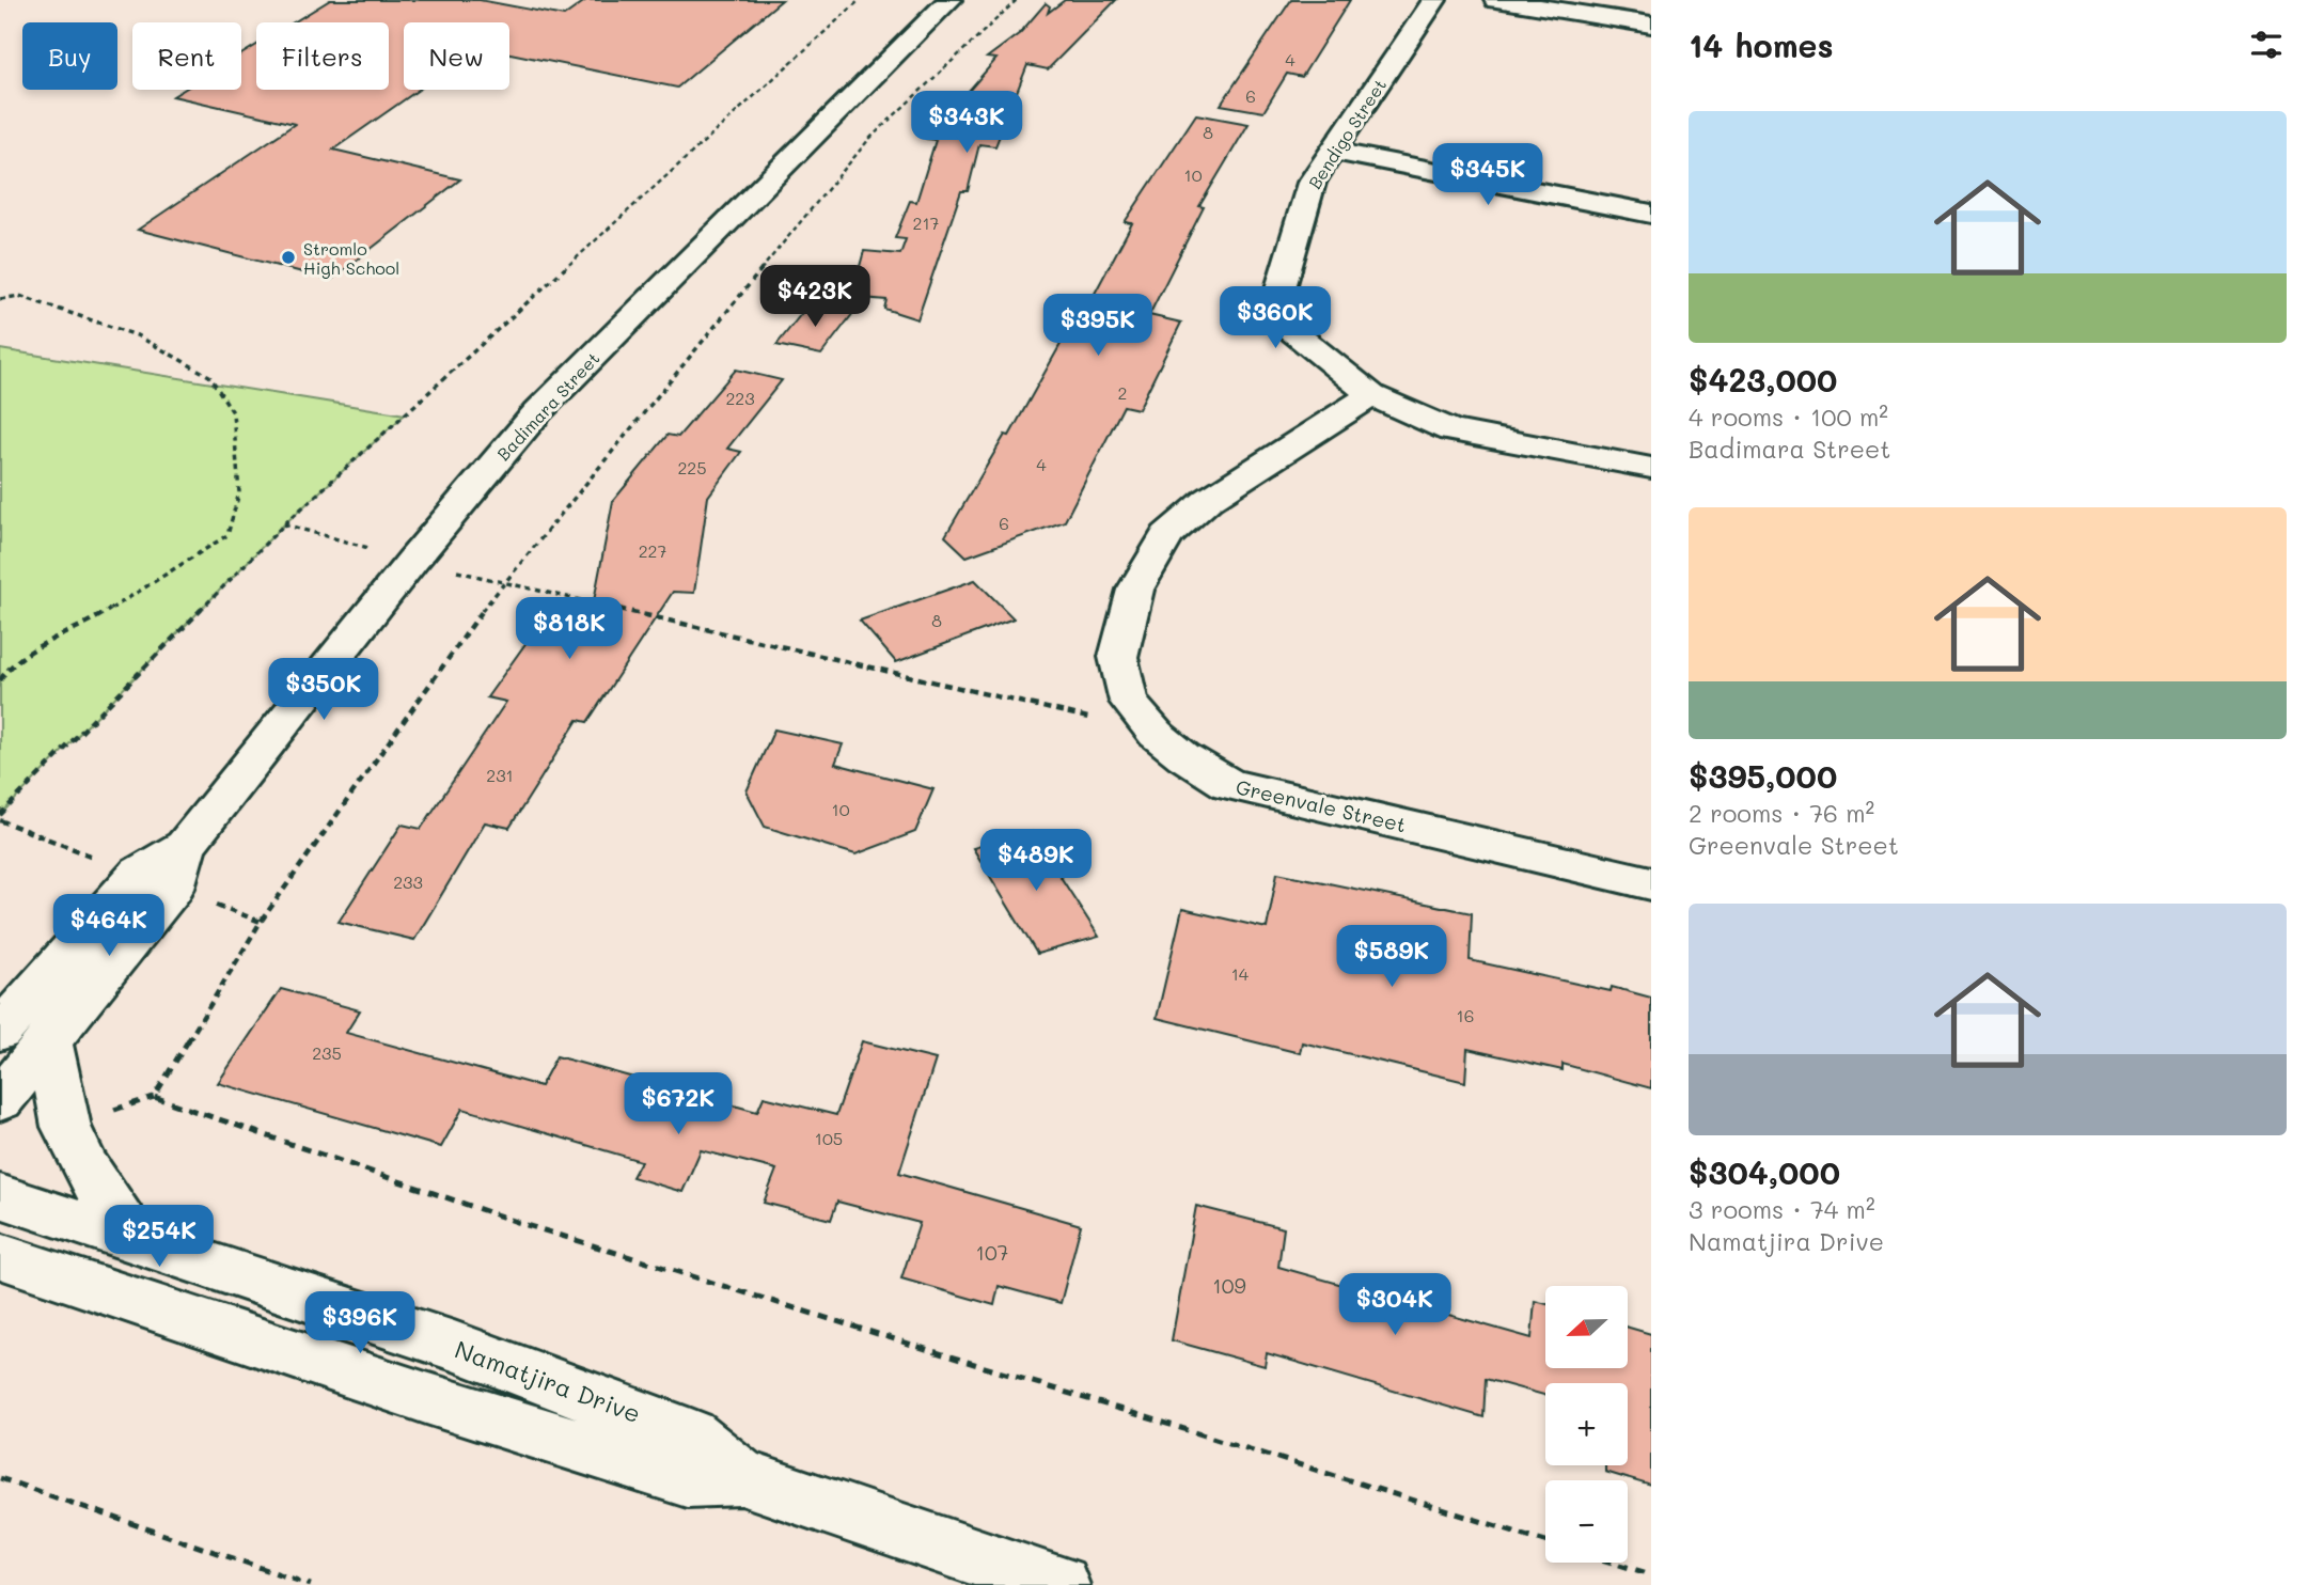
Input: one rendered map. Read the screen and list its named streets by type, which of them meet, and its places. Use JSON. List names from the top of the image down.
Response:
{
  "streets": {
    "main road": [
      "Bendigo Street",
      "Badimara Street",
      "Greenvale Street",
      "Namatjira Drive"
    ]
  },
  "crossings": [
    ["Bendigo Street", "Greenvale Street"]
  ],
  "places": ["Stromlo High School"],
  "house_numbers": [
    "4",
    "6",
    "8",
    "10",
    "217",
    "2",
    "223",
    "4",
    "225",
    "6",
    "227",
    "8",
    "231",
    "10",
    "233",
    "14",
    "16",
    "235",
    "105",
    "107",
    "109"
  ],
  "north": "left",
  "page": {
    "heading": "14 homes",
    "chip": [
      "Buy",
      "Rent",
      "Filters",
      "New"
    ],
    "list": [
      {
        "name": "$423,000",
        "note": "4 rooms · 100 m² · Badimara Street"
      },
      {
        "name": "$395,000",
        "note": "2 rooms · 76 m² · Greenvale Street"
      },
      {
        "name": "$304,000",
        "note": "3 rooms · 74 m² · Namatjira Drive"
      }
    ],
    "price": [
      "$343K",
      "$345K",
      "$423K",
      "$360K",
      "$395K",
      "$818K",
      "$350K",
      "$489K",
      "$464K",
      "$589K",
      "$672K",
      "$254K",
      "$304K",
      "$396K"
    ],
    "map_buttons": ["+", "−"]
  }
}
